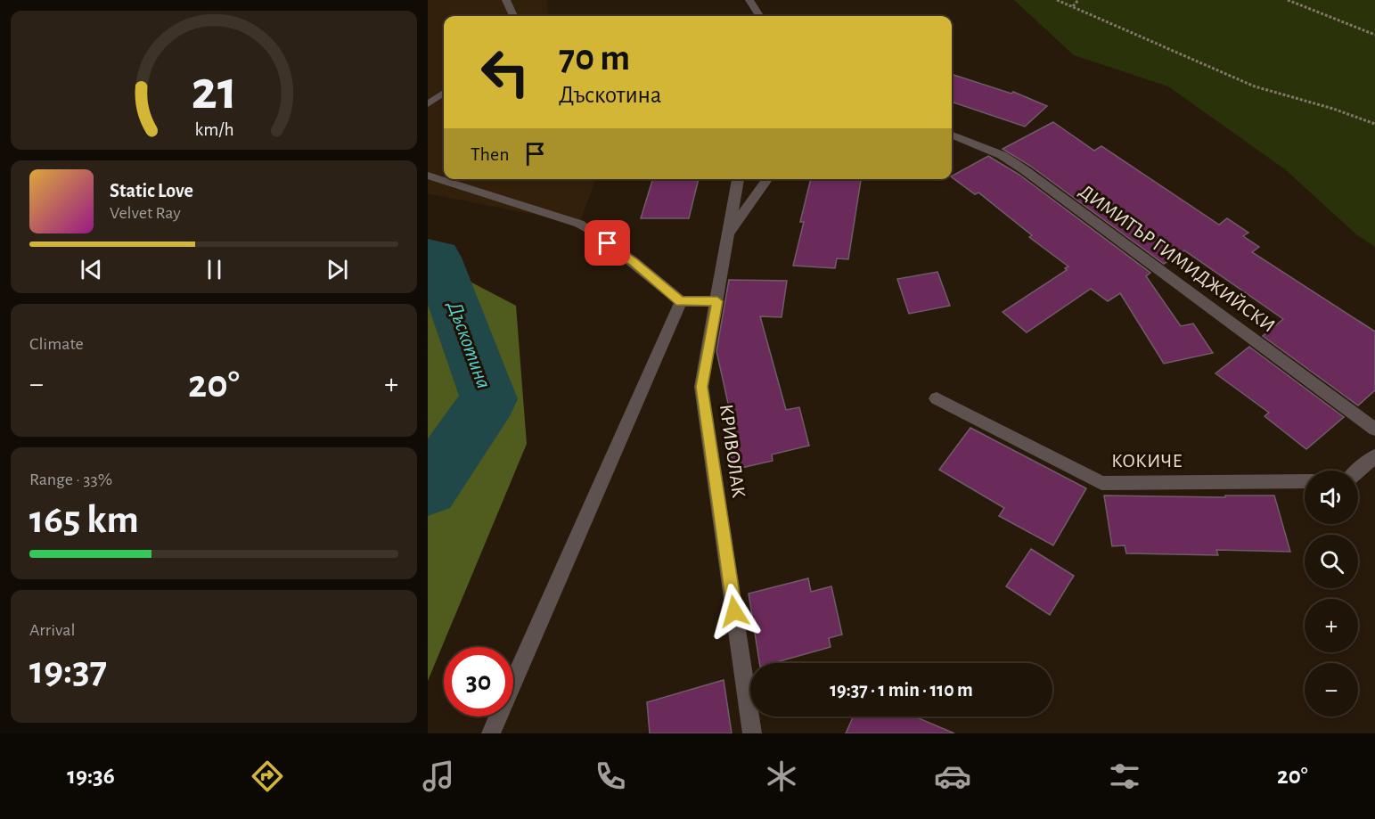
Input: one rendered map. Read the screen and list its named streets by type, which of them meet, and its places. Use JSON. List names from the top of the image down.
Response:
{
  "streets": {
    "street": ["ДИМИТЪР ГИМИДЖИЙСКИ", "КРИВОЛАК", "КОКИЧЕ"]
  },
  "water": ["Дъскотина"],
  "page": {
    "turn": ["70 m", "Дъскотина"],
    "then": "Then",
    "song": ["Static Love", "Velvet Ray"],
    "tile": [
      "Climate",
      ["Range · 33%", "165 km"],
      ["Arrival", "19:37"]
    ],
    "heat": ["−", "20°", "+"],
    "map_buttons": ["+", "−"],
    "limit": "30",
    "trip": "19:37 · 1 min · 110 m",
    "tabs": ["19:36", "20°"],
    "gauge": ["21", "km/h"]
  }
}
